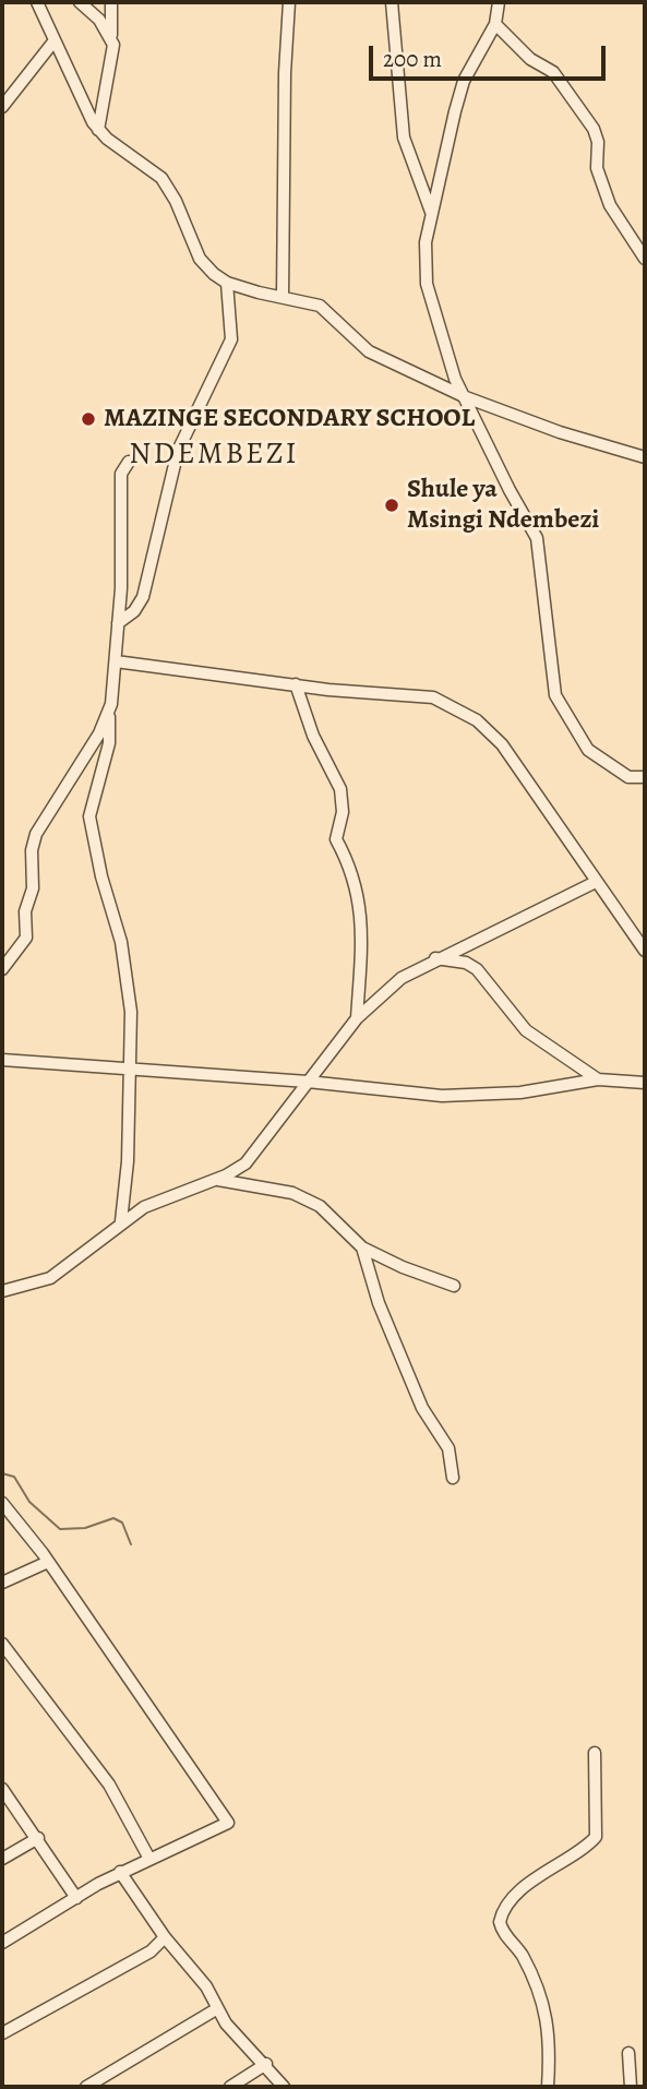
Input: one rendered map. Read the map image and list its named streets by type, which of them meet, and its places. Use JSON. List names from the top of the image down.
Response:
{
  "districts": ["NDEMBEZI"],
  "places": ["MAZINGE SECONDARY SCHOOL", "Shule ya Msingi Ndembezi"],
  "scale_bar": "200 m"
}
